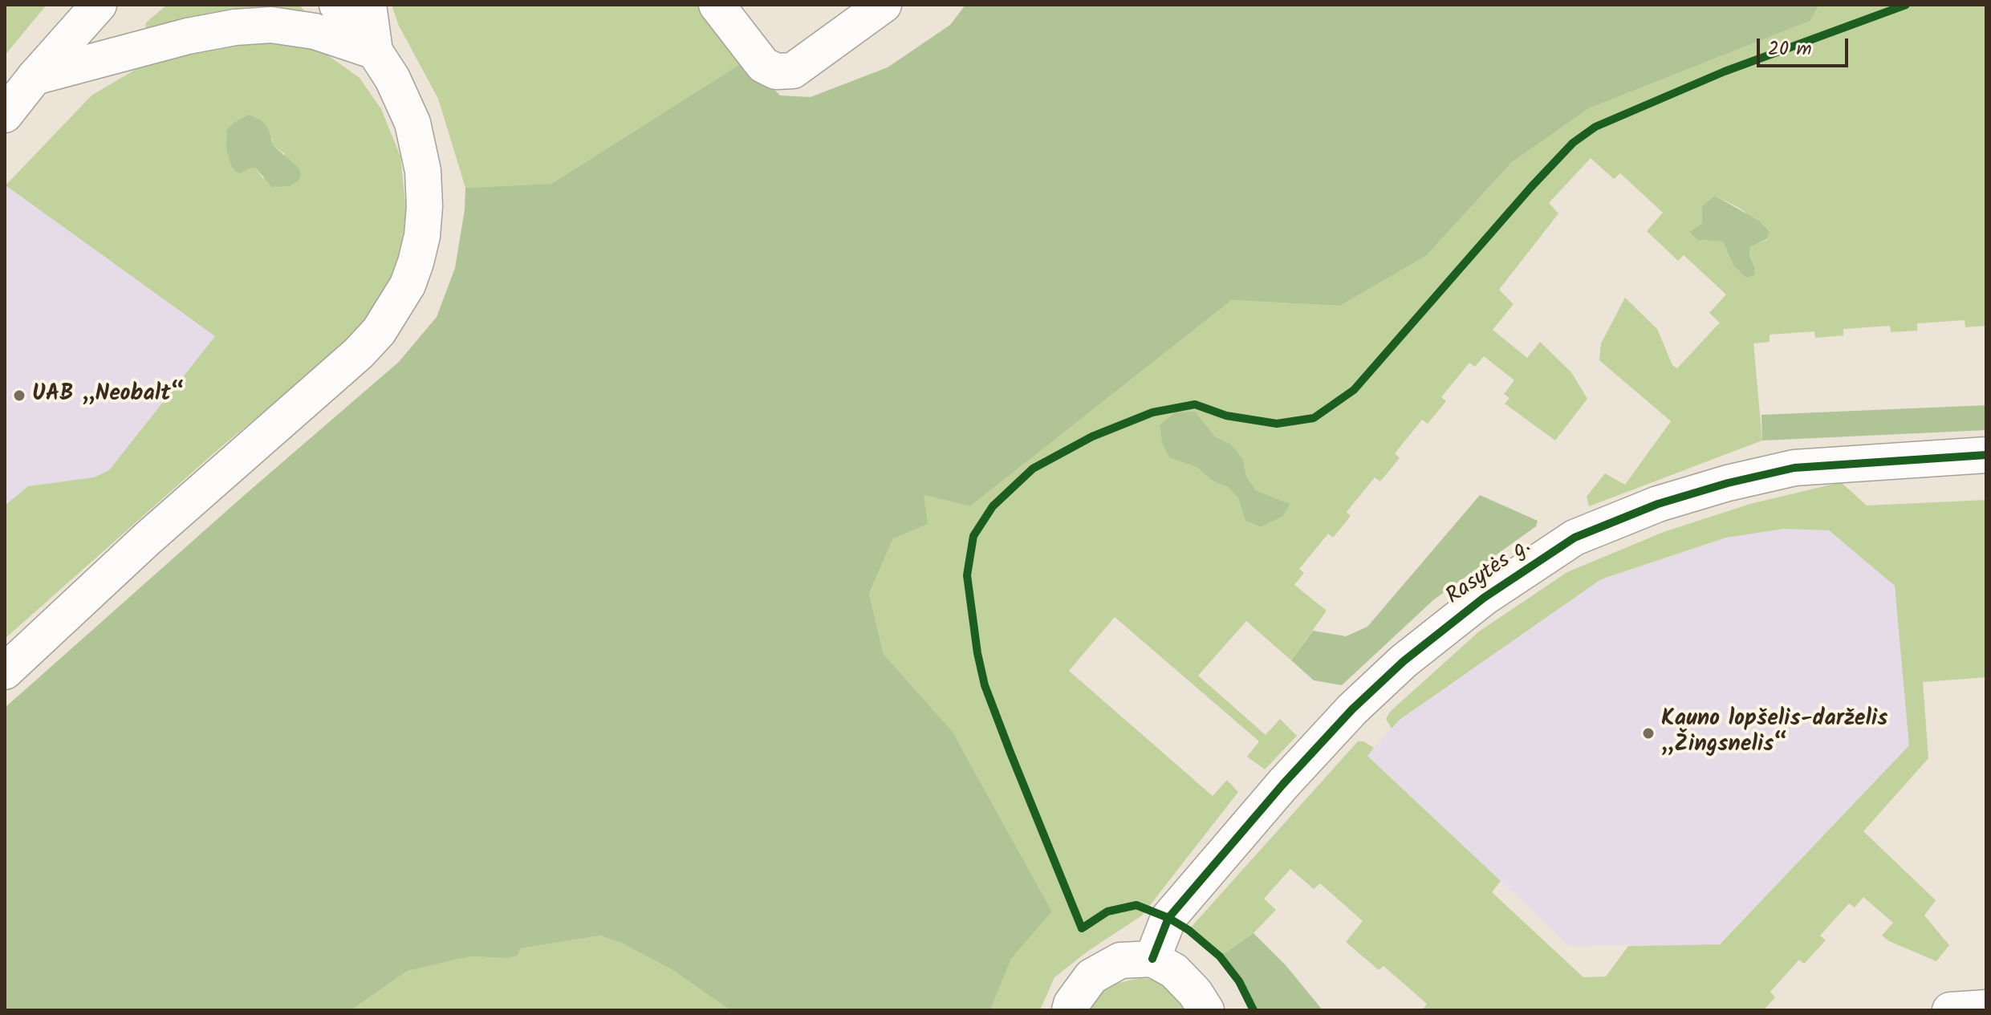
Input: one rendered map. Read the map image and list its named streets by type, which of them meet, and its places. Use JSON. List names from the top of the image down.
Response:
{
  "streets": {
    "main road": ["Rasytės g."]
  },
  "places": ["UAB „Neobalt“", "Kauno lopšelis-darželis „Žingsnelis“"],
  "scale_bar": "20 m"
}
